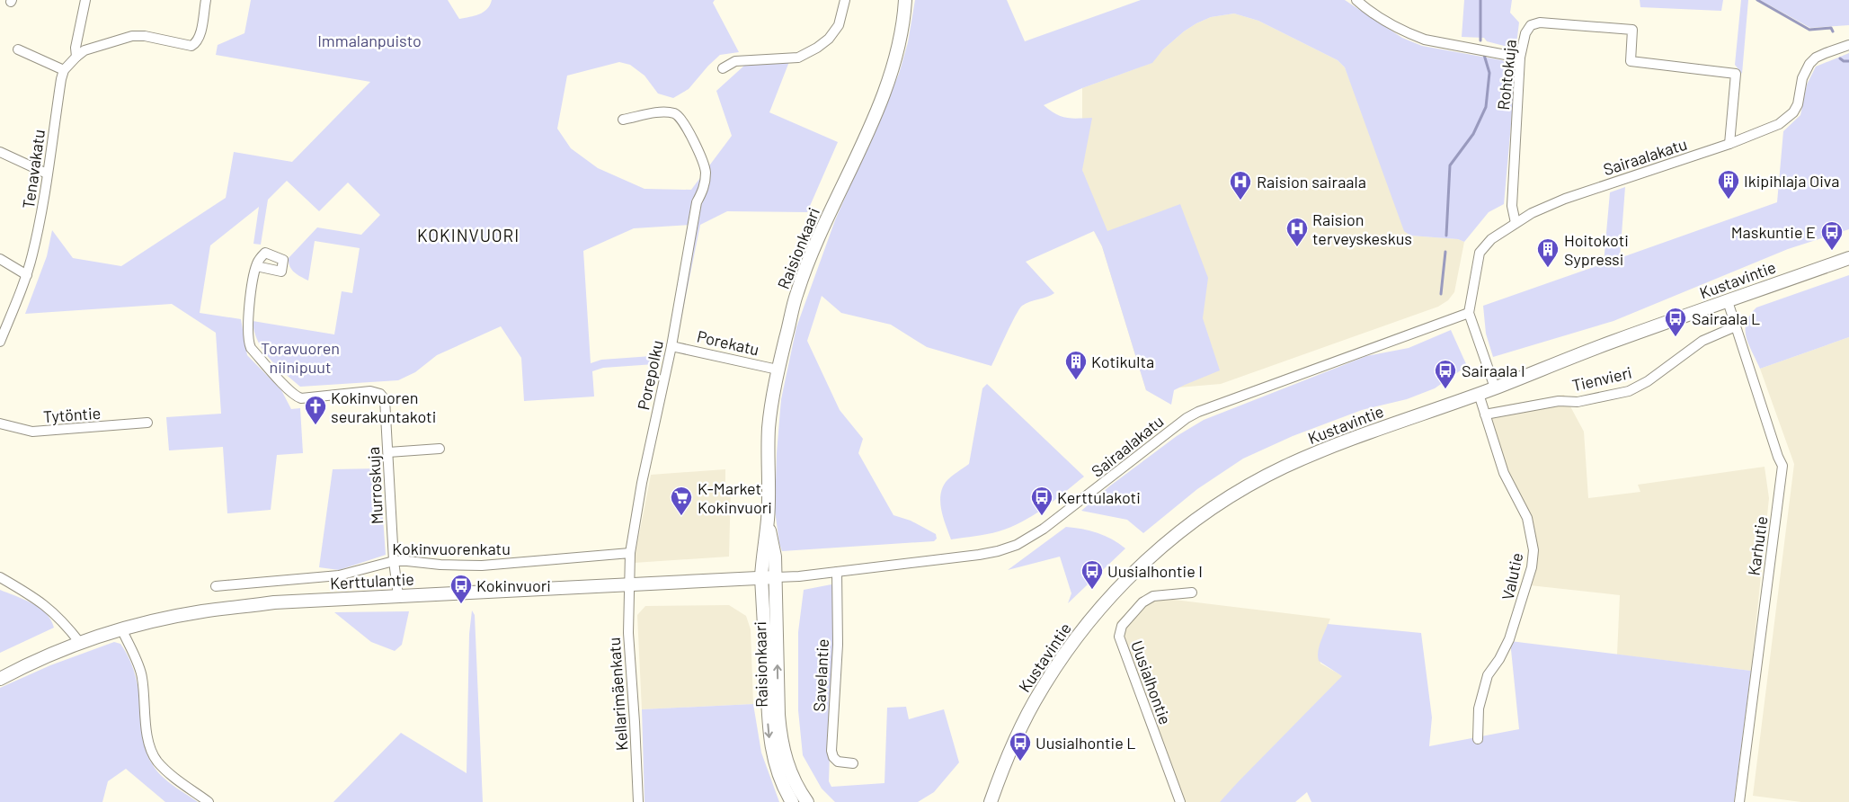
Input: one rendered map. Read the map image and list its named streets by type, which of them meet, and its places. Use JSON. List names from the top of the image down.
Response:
{
  "streets": {
    "main road": ["Raisionkaari", "Kustavintie", "Kerttulantie"],
    "street": [
      "Rohtokuja",
      "Sairaalakatu",
      "Tenavakatu",
      "Porekatu",
      "Porepolku",
      "Tienvieri",
      "Tytöntie",
      "Murroskuja",
      "Karhutie",
      "Kokinvuorenkatu",
      "Valutie",
      "Savelantie",
      "Uusialhontie",
      "Kellarimäenkatu"
    ]
  },
  "crossings": [
    ["Rohtokuja", "Sairaalakatu"],
    ["Sairaalakatu", "Raisionkaari"],
    ["Sairaalakatu", "Kustavintie"],
    ["Sairaalakatu", "Kerttulantie"],
    ["Sairaalakatu", "Savelantie"],
    ["Raisionkaari", "Porekatu"],
    ["Raisionkaari", "Kerttulantie"],
    ["Kustavintie", "Karhutie"],
    ["Kustavintie", "Valutie"],
    ["Porekatu", "Porepolku"],
    ["Porepolku", "Kokinvuorenkatu"],
    ["Tienvieri", "Karhutie"],
    ["Tienvieri", "Valutie"],
    ["Murroskuja", "Kokinvuorenkatu"],
    ["Murroskuja", "Kerttulantie"],
    ["Kerttulantie", "Kellarimäenkatu"]
  ],
  "districts": ["KOKINVUORI"],
  "parks": ["Immalanpuisto", "Toravuoren niinipuut"],
  "places": {
    "building": ["Ikipihlaja Oiva", "Hoitokoti Sypressi", "Kotikulta"],
    "hospital": ["Raision sairaala", "Raision terveyskeskus"],
    "bus stop": [
      "Maskuntie E",
      "Sairaala L",
      "Sairaala I",
      "Kerttulakoti",
      "Uusialhontie I",
      "Kokinvuori",
      "Uusialhontie L"
    ],
    "church": ["Kokinvuoren seurakuntakoti"],
    "supermarket": ["K-Market Kokinvuori"]
  }
}
